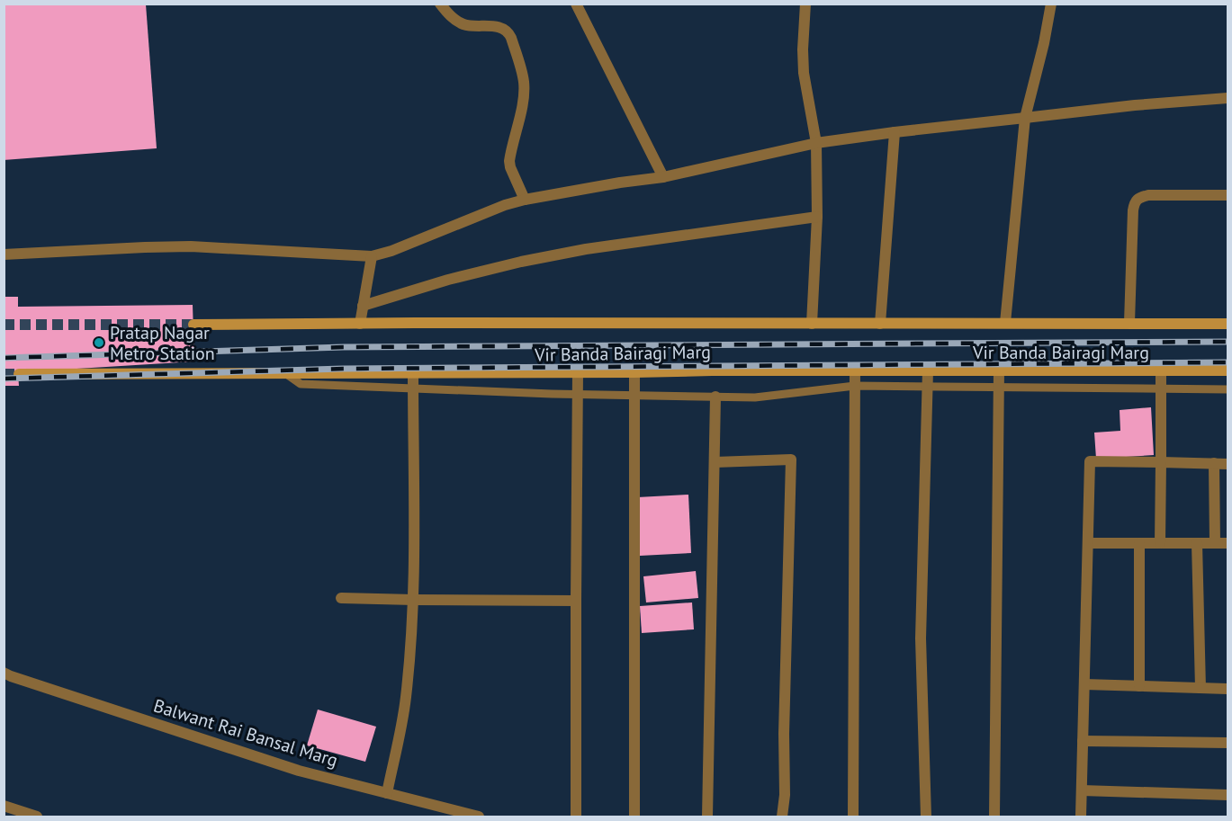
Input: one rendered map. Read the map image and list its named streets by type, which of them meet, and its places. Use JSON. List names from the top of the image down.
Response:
{
  "streets": {
    "main road": ["Vir Banda Bairagi Marg"],
    "street": ["Balwant Rai Bansal Marg"]
  },
  "places": ["Pratap Nagar Metro Station"]
}
